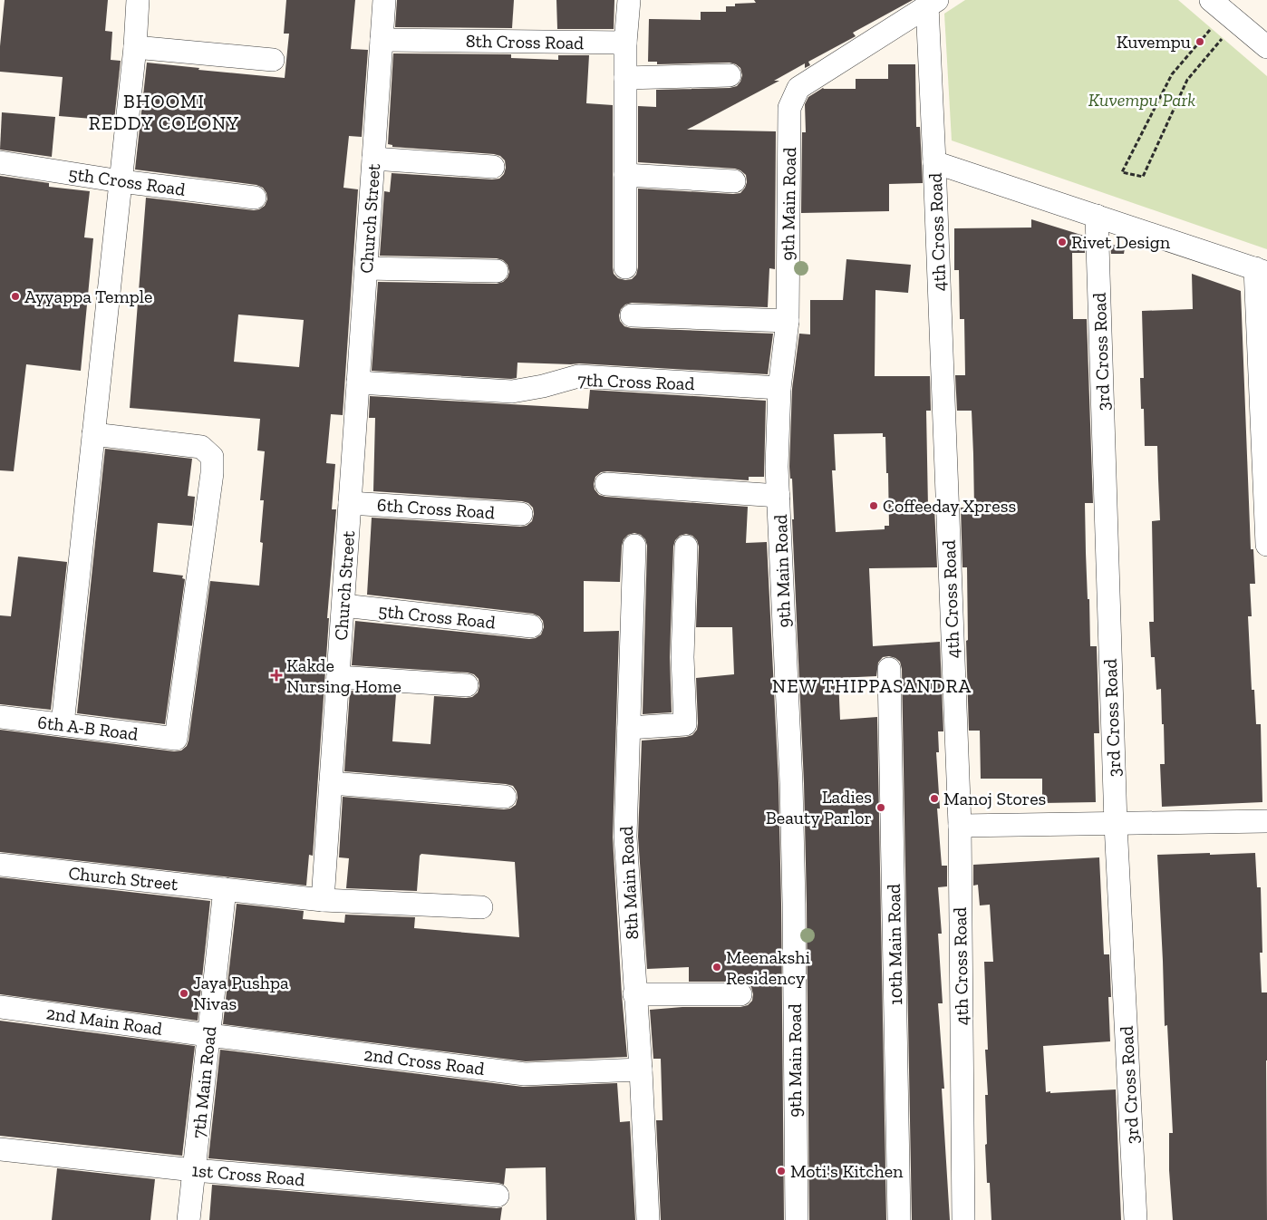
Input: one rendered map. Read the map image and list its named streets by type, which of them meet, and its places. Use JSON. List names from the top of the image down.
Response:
{
  "streets": {
    "street": [
      "8th Cross Road",
      "5th Cross Road",
      "9th Main Road",
      "Church Street",
      "4th Cross Road",
      "3rd Cross Road",
      "7th Cross Road",
      "6th Cross Road",
      "6th A-B Road",
      "8th Main Road",
      "10th Main Road",
      "2nd Main Road",
      "2nd Cross Road",
      "7th Main Road",
      "1st Cross Road"
    ]
  },
  "crossings": [
    ["8th Cross Road", "Church Street"],
    ["5th Cross Road", "Church Street"],
    ["9th Main Road", "4th Cross Road"],
    ["9th Main Road", "7th Cross Road"],
    ["Church Street", "7th Cross Road"],
    ["Church Street", "6th Cross Road"],
    ["Church Street", "7th Main Road"],
    ["8th Main Road", "2nd Cross Road"],
    ["2nd Main Road", "2nd Cross Road"],
    ["2nd Main Road", "7th Main Road"],
    ["2nd Cross Road", "7th Main Road"],
    ["7th Main Road", "1st Cross Road"]
  ],
  "districts": ["BHOOMI REDDY COLONY", "NEW THIPPASANDRA"],
  "parks": ["Kuvempu Park"],
  "places": {
    "other": [
      "Kuvempu",
      "Rivet Design",
      "Ayyappa Temple",
      "Coffeeday Xpress",
      "Manoj Stores",
      "Ladies Beauty Parlor",
      "Meenakshi Residency",
      "Jaya Pushpa Nivas",
      "Moti's Kitchen"
    ],
    "health": ["Kakde Nursing Home"]
  }
}
